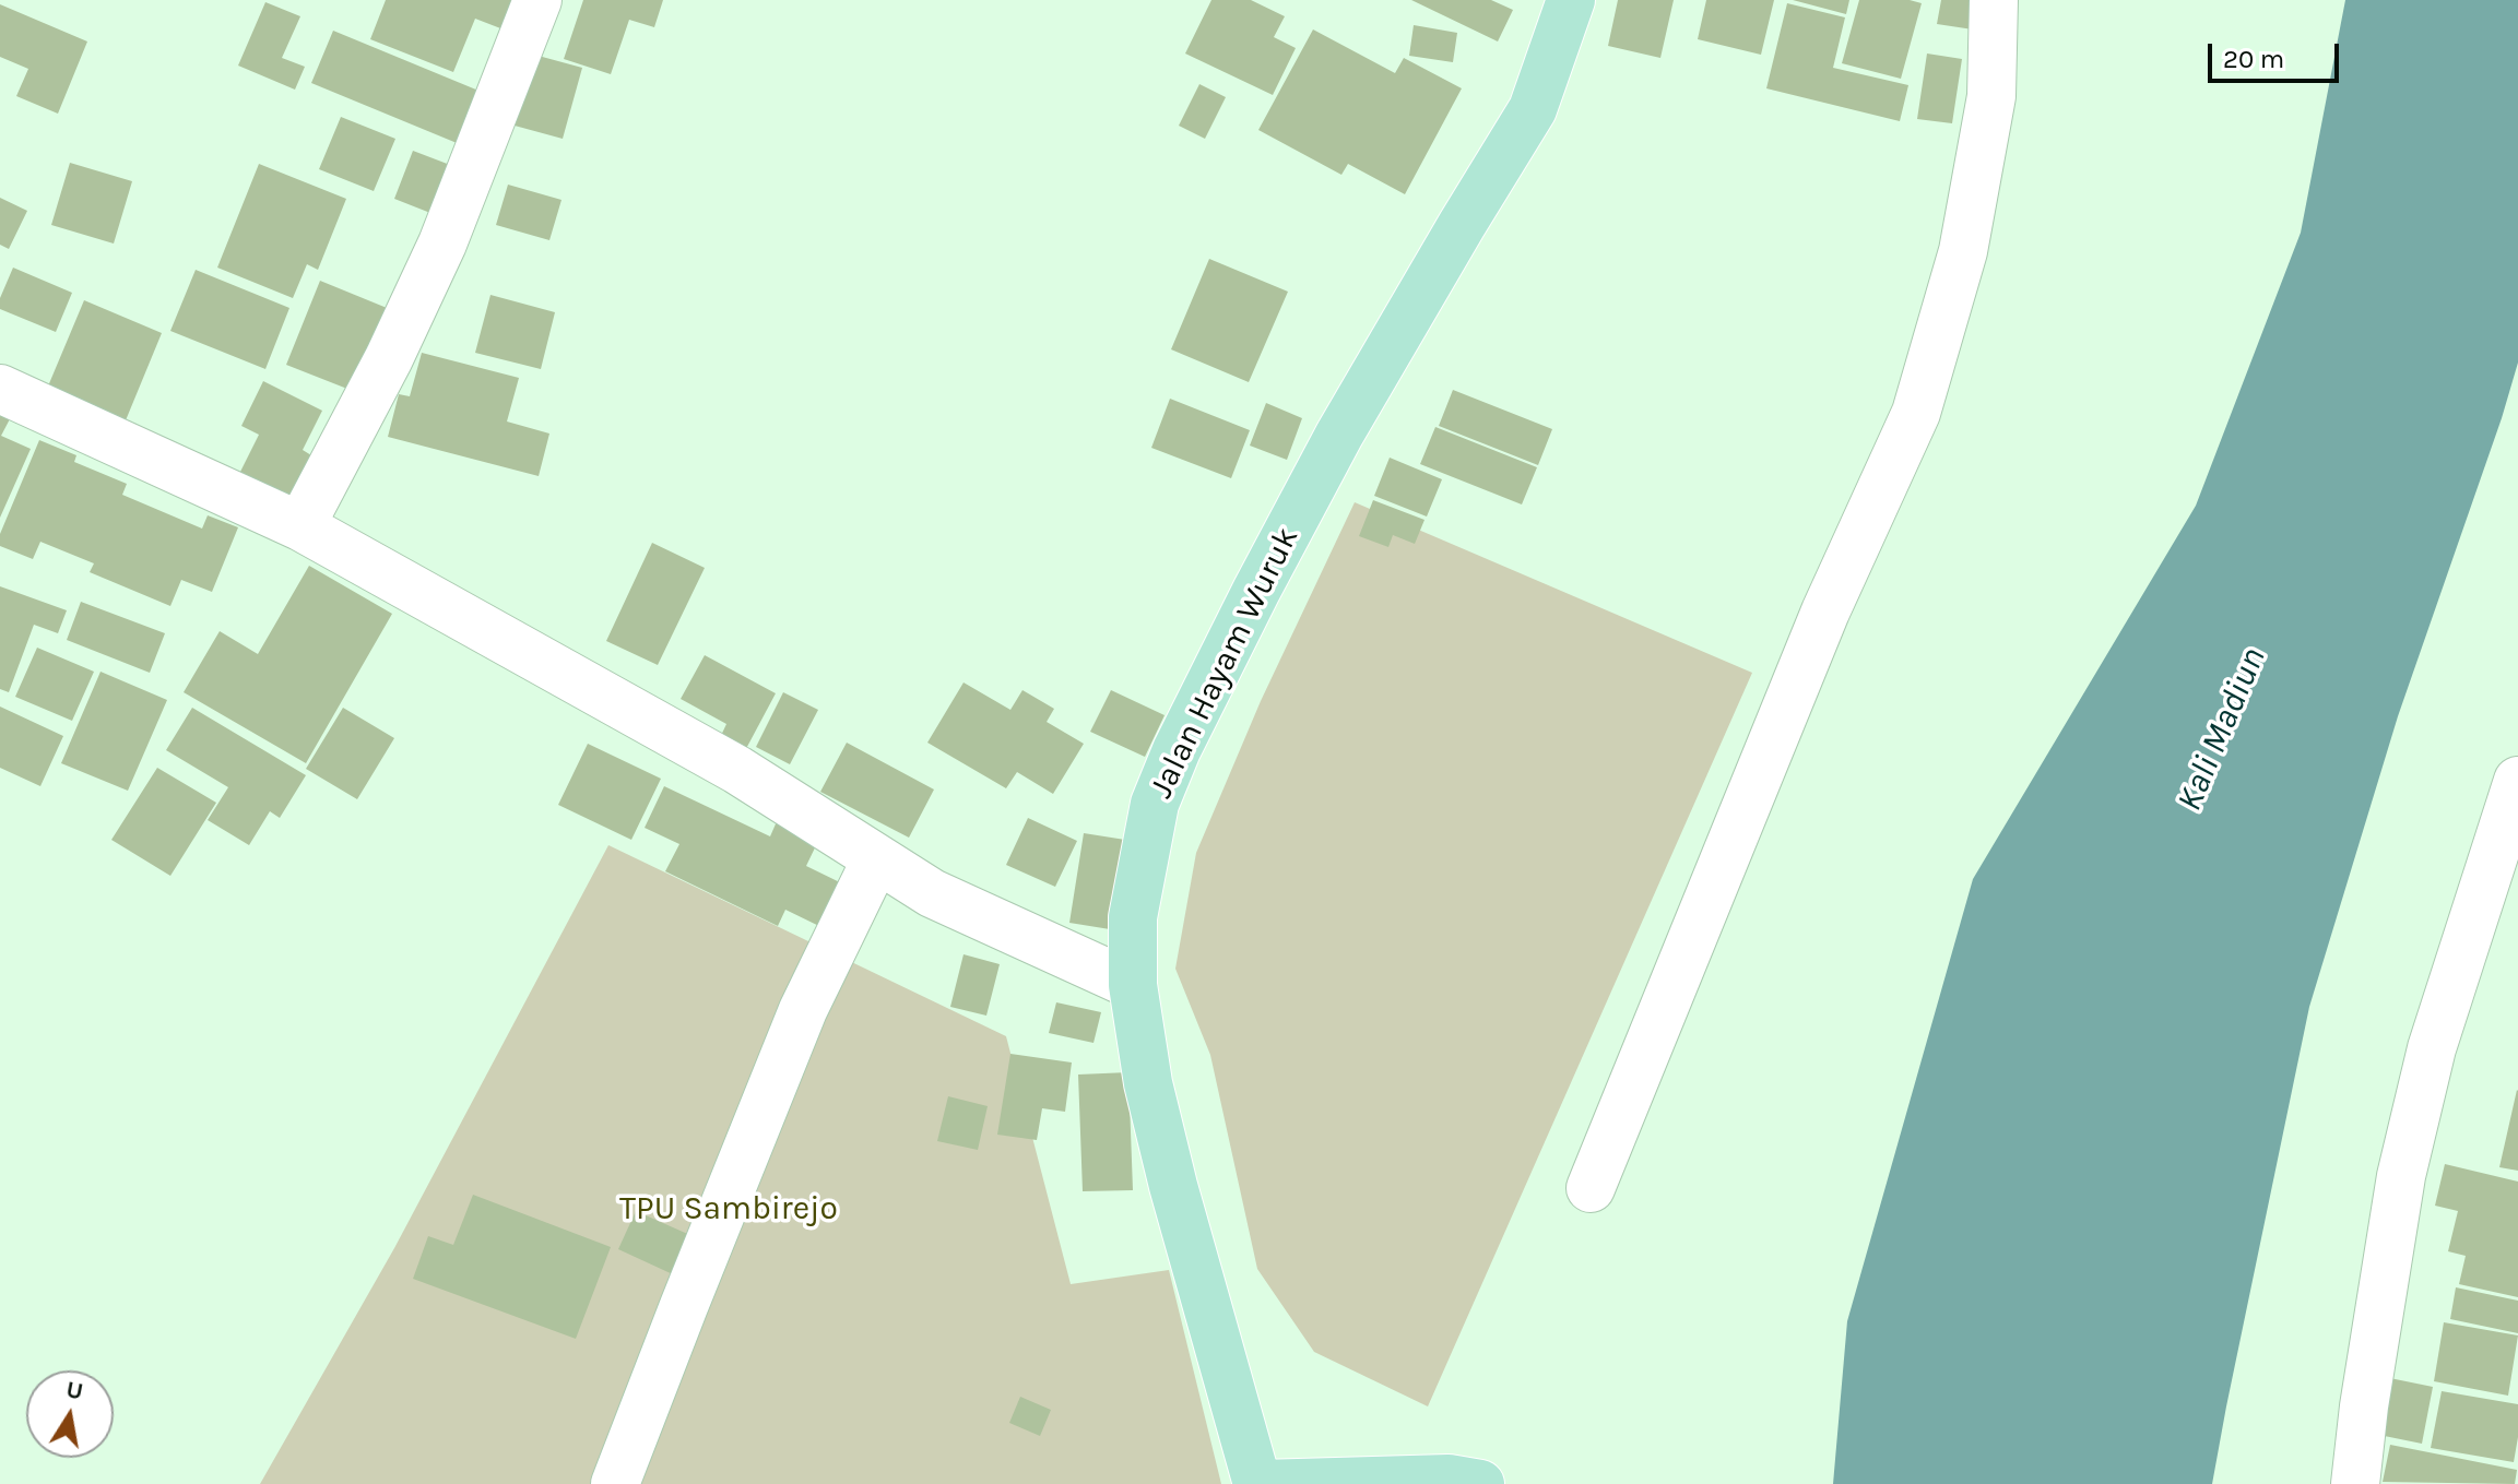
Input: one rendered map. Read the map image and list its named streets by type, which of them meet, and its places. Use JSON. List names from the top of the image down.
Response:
{
  "streets": {
    "main road": ["Jalan Hayam Wuruk"]
  },
  "water": ["Kali Madiun"],
  "parks": ["TPU Sambirejo"],
  "scale_bar": "20 m",
  "north": "top"
}
